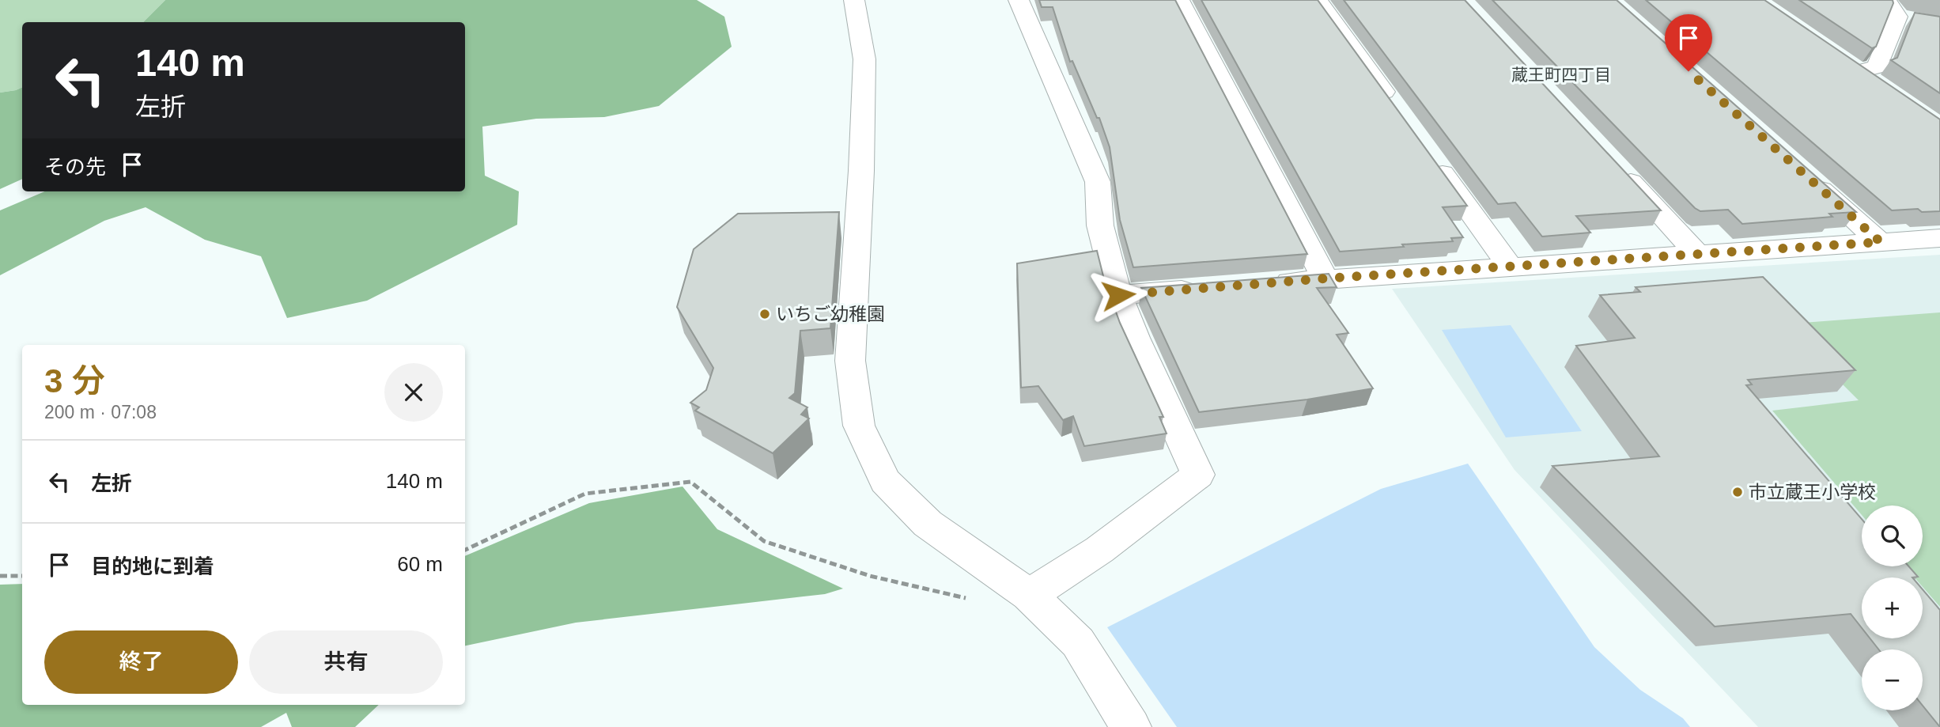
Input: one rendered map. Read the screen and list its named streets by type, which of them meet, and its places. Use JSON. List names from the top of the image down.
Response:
{
  "districts": ["蔵王町四丁目"],
  "places": ["いちご幼稚園", "市立蔵王小学校"],
  "page": {
    "turn": ["140 m", "左折"],
    "then": "その先",
    "heading": ["3 分", "200 m · 07:08"],
    "list": [
      {
        "name": "左折",
        "value": "140 m"
      },
      {
        "name": "目的地に到着",
        "value": "60 m"
      }
    ],
    "map_buttons": ["+", "−"],
    "buttons": ["終了", "共有"]
  }
}
